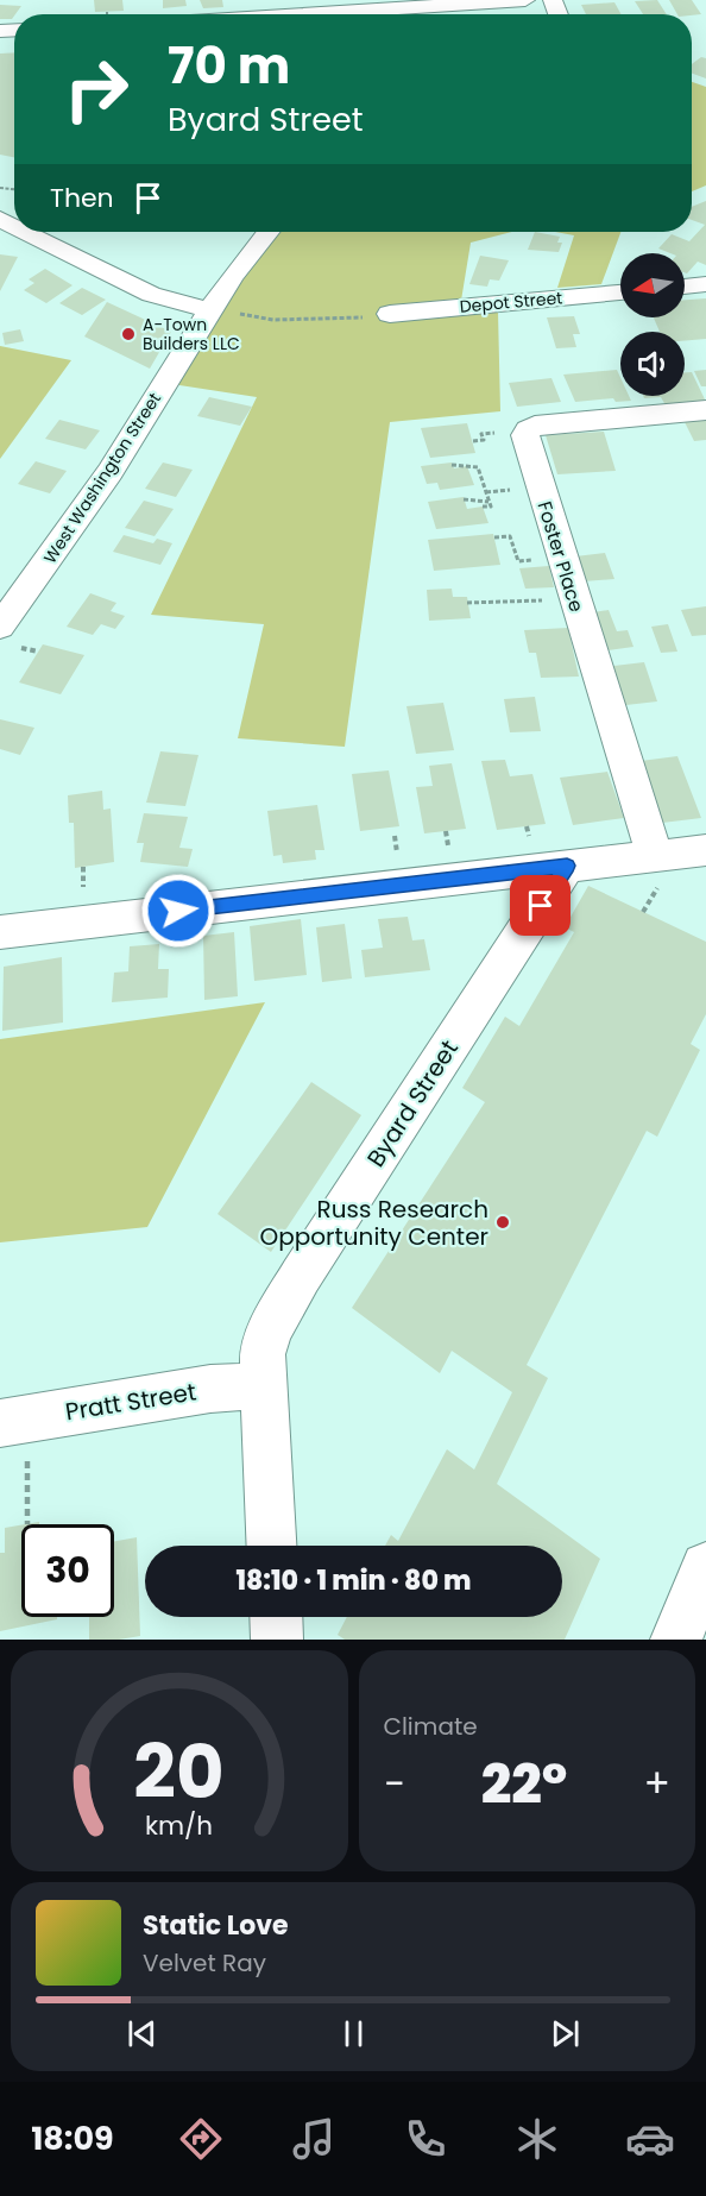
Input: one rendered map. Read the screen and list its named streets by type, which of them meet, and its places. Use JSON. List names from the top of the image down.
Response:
{
  "streets": {
    "street": [
      "Depot Street",
      "West Washington Street",
      "Foster Place",
      "Byard Street",
      "Pratt Street"
    ]
  },
  "crossings": [
    ["Byard Street", "Pratt Street"]
  ],
  "places": ["A-Town Builders LLC", "Russ Research Opportunity Center"],
  "north": "left",
  "page": {
    "turn": ["70 m", "Byard Street"],
    "then": "Then",
    "limit": "30",
    "trip": "18:10 · 1 min · 80 m",
    "tile": "Climate",
    "heat": ["−", "22°", "+"],
    "song": ["Static Love", "Velvet Ray"],
    "tabs": "18:09",
    "gauge": ["20", "km/h"]
  }
}
